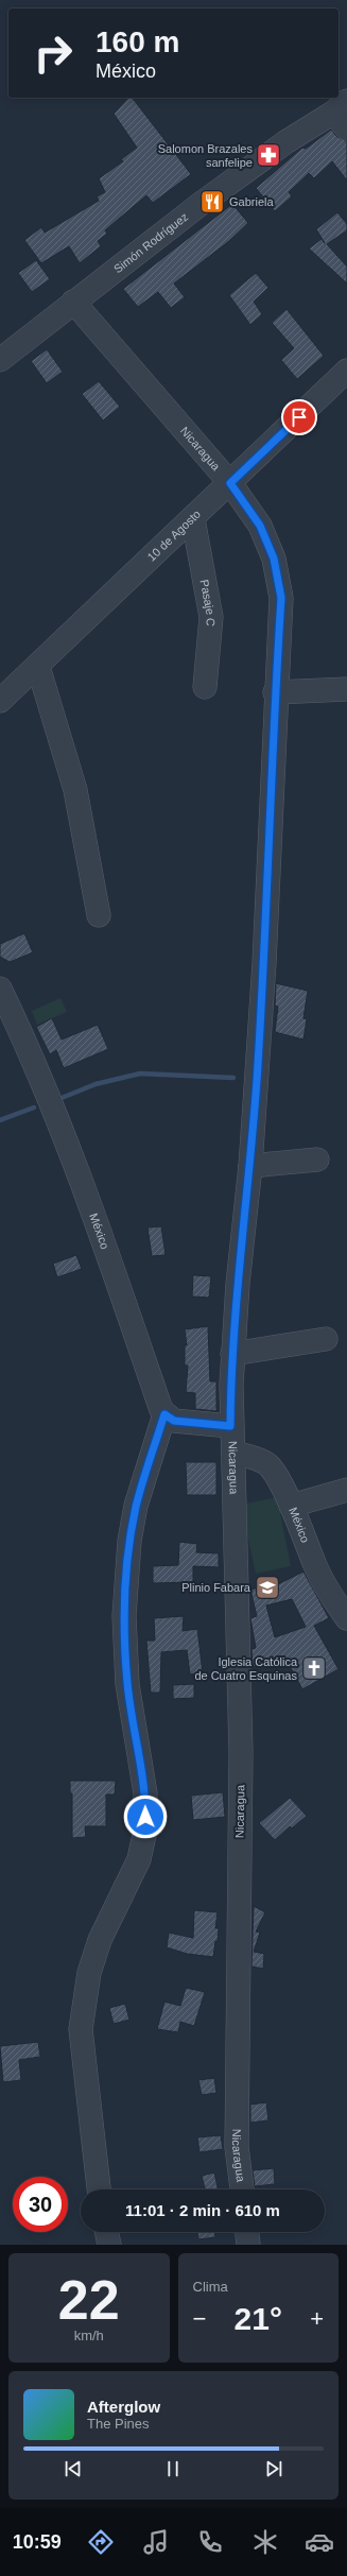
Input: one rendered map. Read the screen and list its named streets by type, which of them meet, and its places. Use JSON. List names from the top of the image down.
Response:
{
  "streets": {
    "street": [
      "Simón Rodríguez",
      "Nicaragua",
      "10 de Agosto",
      "Pasaje C",
      "México"
    ]
  },
  "crossings": [
    ["Simón Rodríguez", "Nicaragua"],
    ["Nicaragua", "10 de Agosto"],
    ["Nicaragua", "México"],
    ["10 de Agosto", "Pasaje C"]
  ],
  "places": {
    "pharmacy": ["Salomon Brazales sanfelipe"],
    "restaurant": ["Gabriela"],
    "school or university": ["Plinio Fabara"],
    "church": ["Iglesia Católica de Cuatro Esquinas"]
  },
  "page": {
    "turn": ["160 m", "México"],
    "limit": "30",
    "trip": "11:01 · 2 min · 610 m",
    "tile": [
      ["22", "km/h"],
      "Clima"
    ],
    "heat": ["−", "21°", "+"],
    "song": ["Afterglow", "The Pines"],
    "tabs": "10:59"
  }
}
